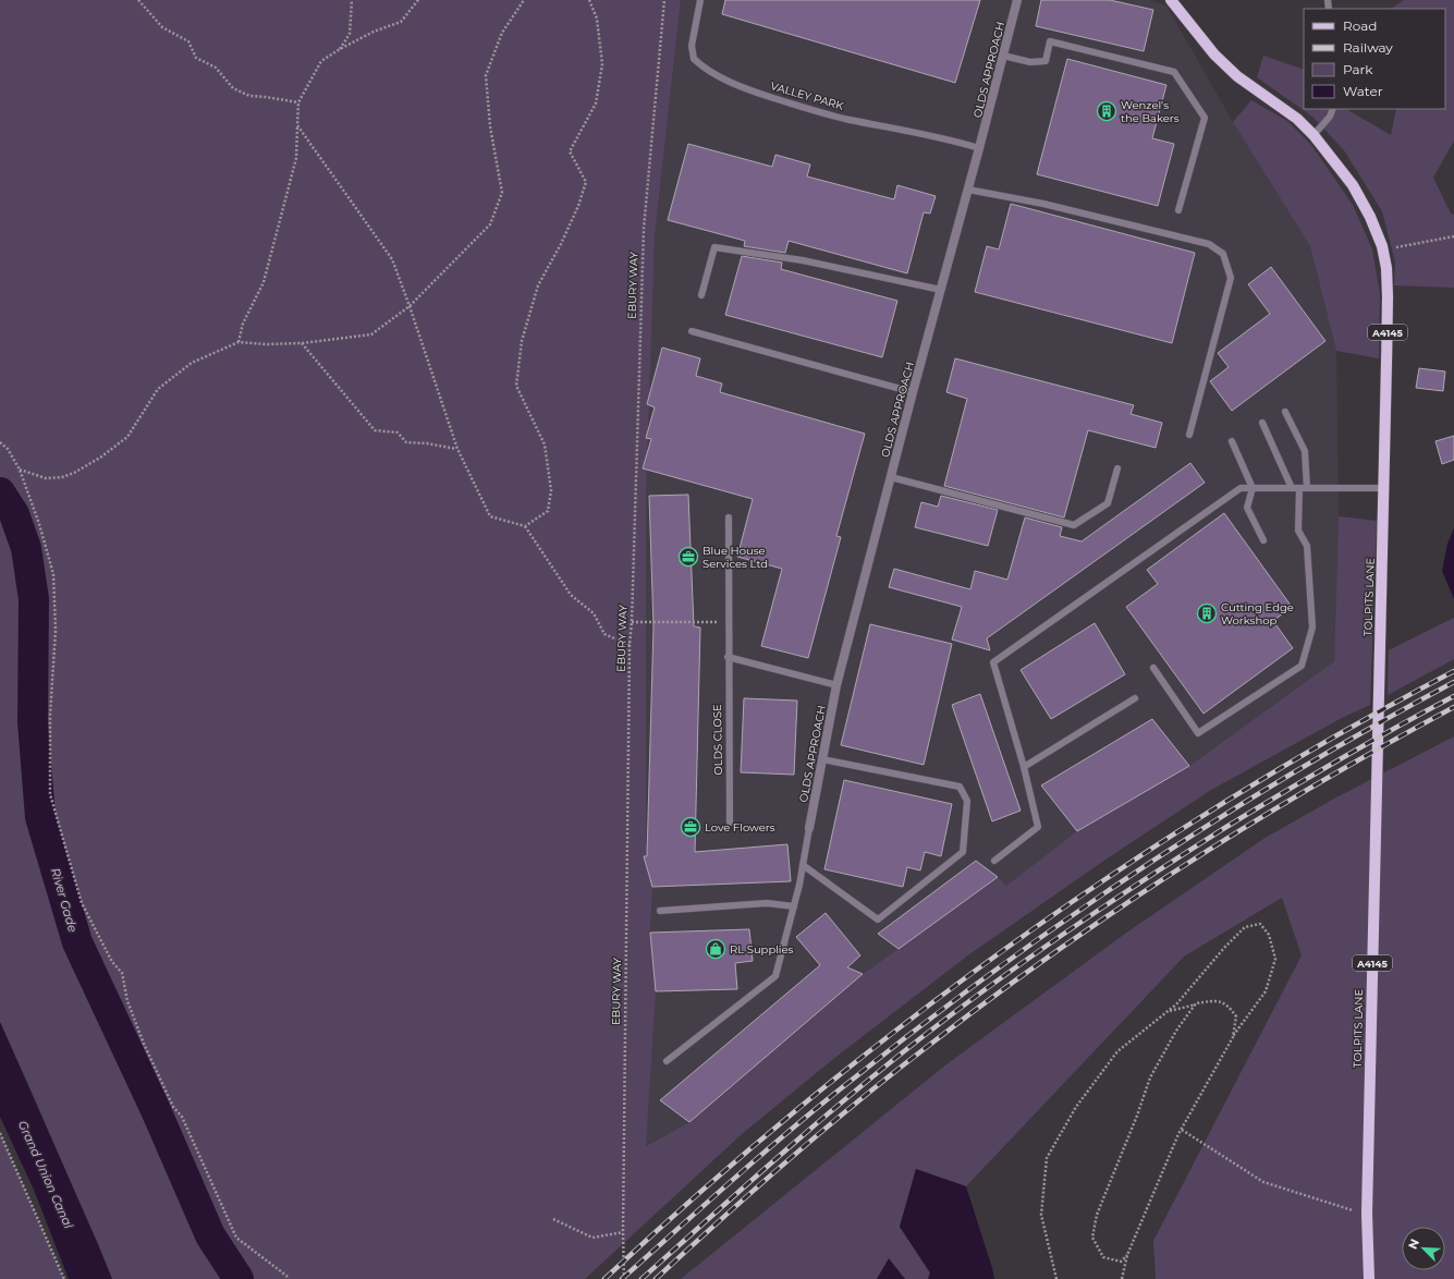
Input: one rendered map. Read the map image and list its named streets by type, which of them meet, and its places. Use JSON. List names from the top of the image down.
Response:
{
  "streets": {
    "main road": ["A4145", "TOLPITS LANE"],
    "street": ["OLDS APPROACH"],
    "lane": ["VALLEY PARK", "OLDS CLOSE"],
    "path": ["EBURY WAY"]
  },
  "crossings": [
    ["OLDS APPROACH", "VALLEY PARK"]
  ],
  "water": ["River Gade", "Grand Union Canal"],
  "places": {
    "building": ["Wenzel's the Bakers", "Cutting Edge Workshop"],
    "office": ["Blue House Services Ltd", "Love Flowers"],
    "shop": ["RL Supplies"]
  },
  "legend": [
    "Road",
    "Railway",
    "Park",
    "Water"
  ],
  "north": "top left"
}
